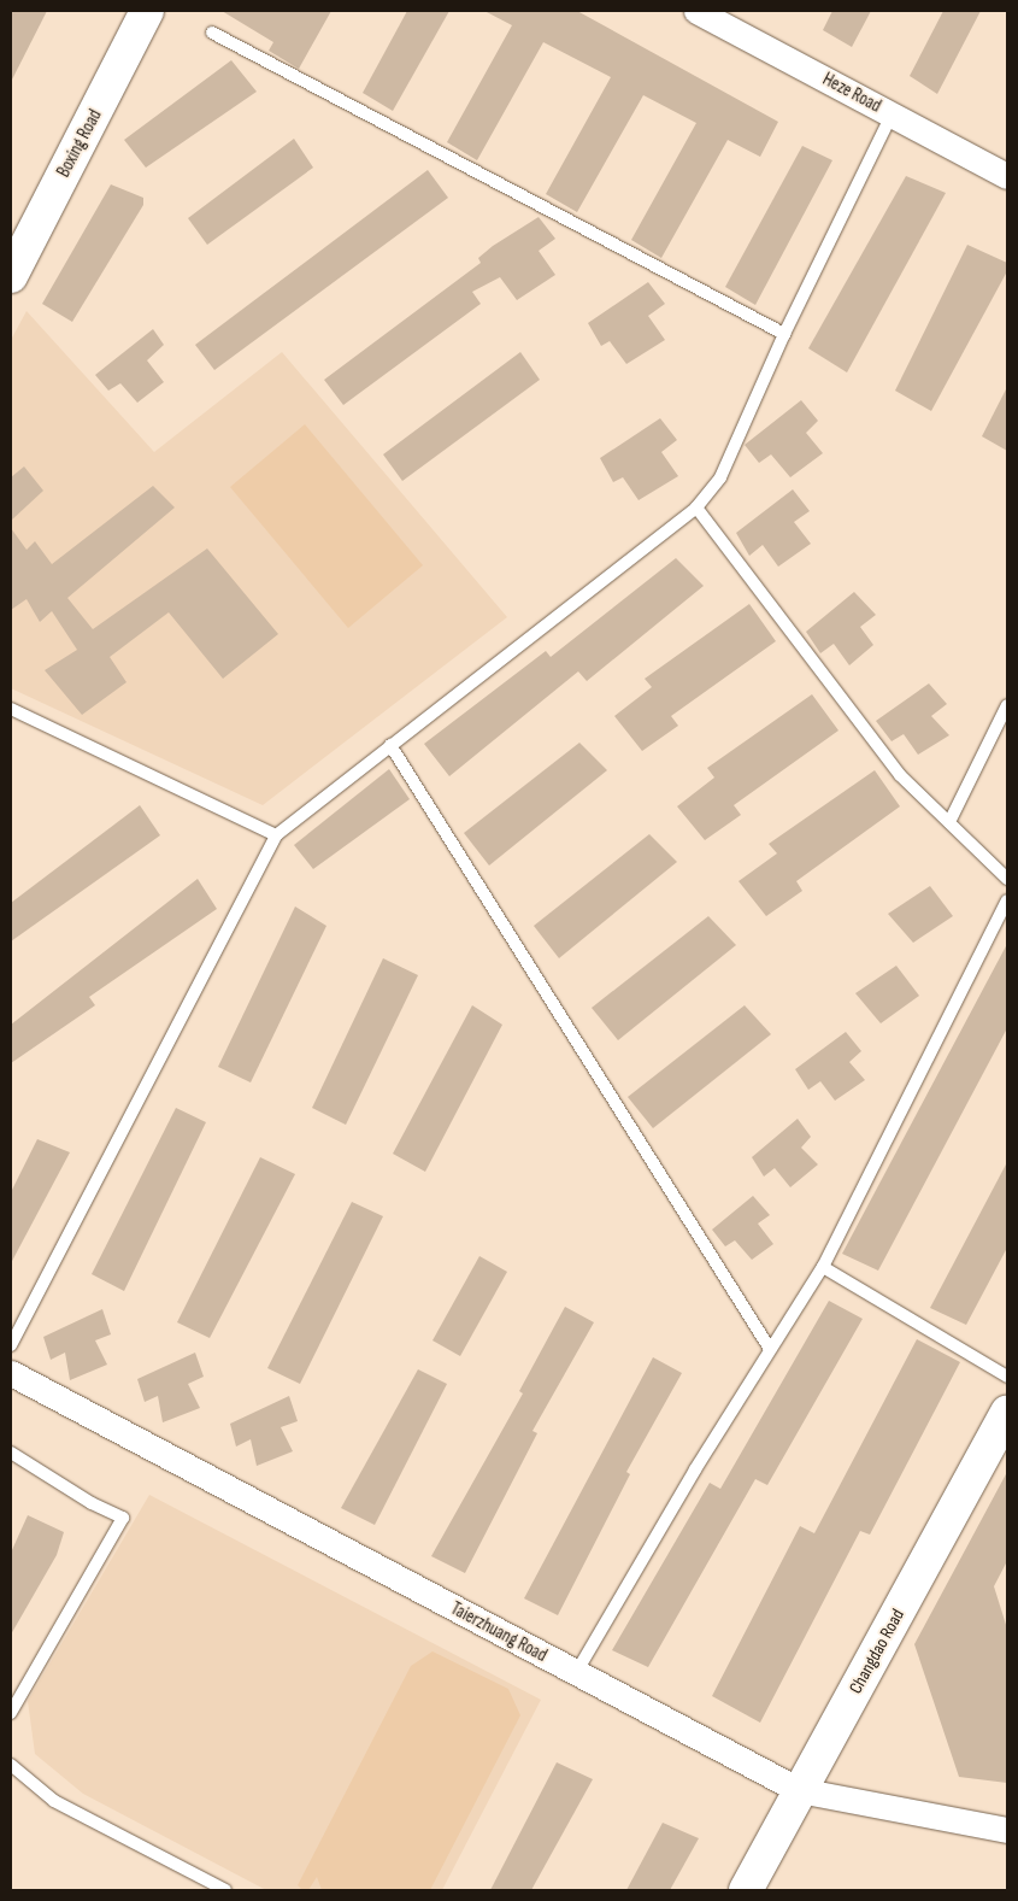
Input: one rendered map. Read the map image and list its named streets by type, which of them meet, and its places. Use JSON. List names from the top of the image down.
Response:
{
  "streets": {
    "street": [
      "Heze Road",
      "Boxing Road",
      "Taierzhuang Road",
      "Changdao Road"
    ]
  },
  "crossings": [
    ["Taierzhuang Road", "Changdao Road"]
  ]
}
